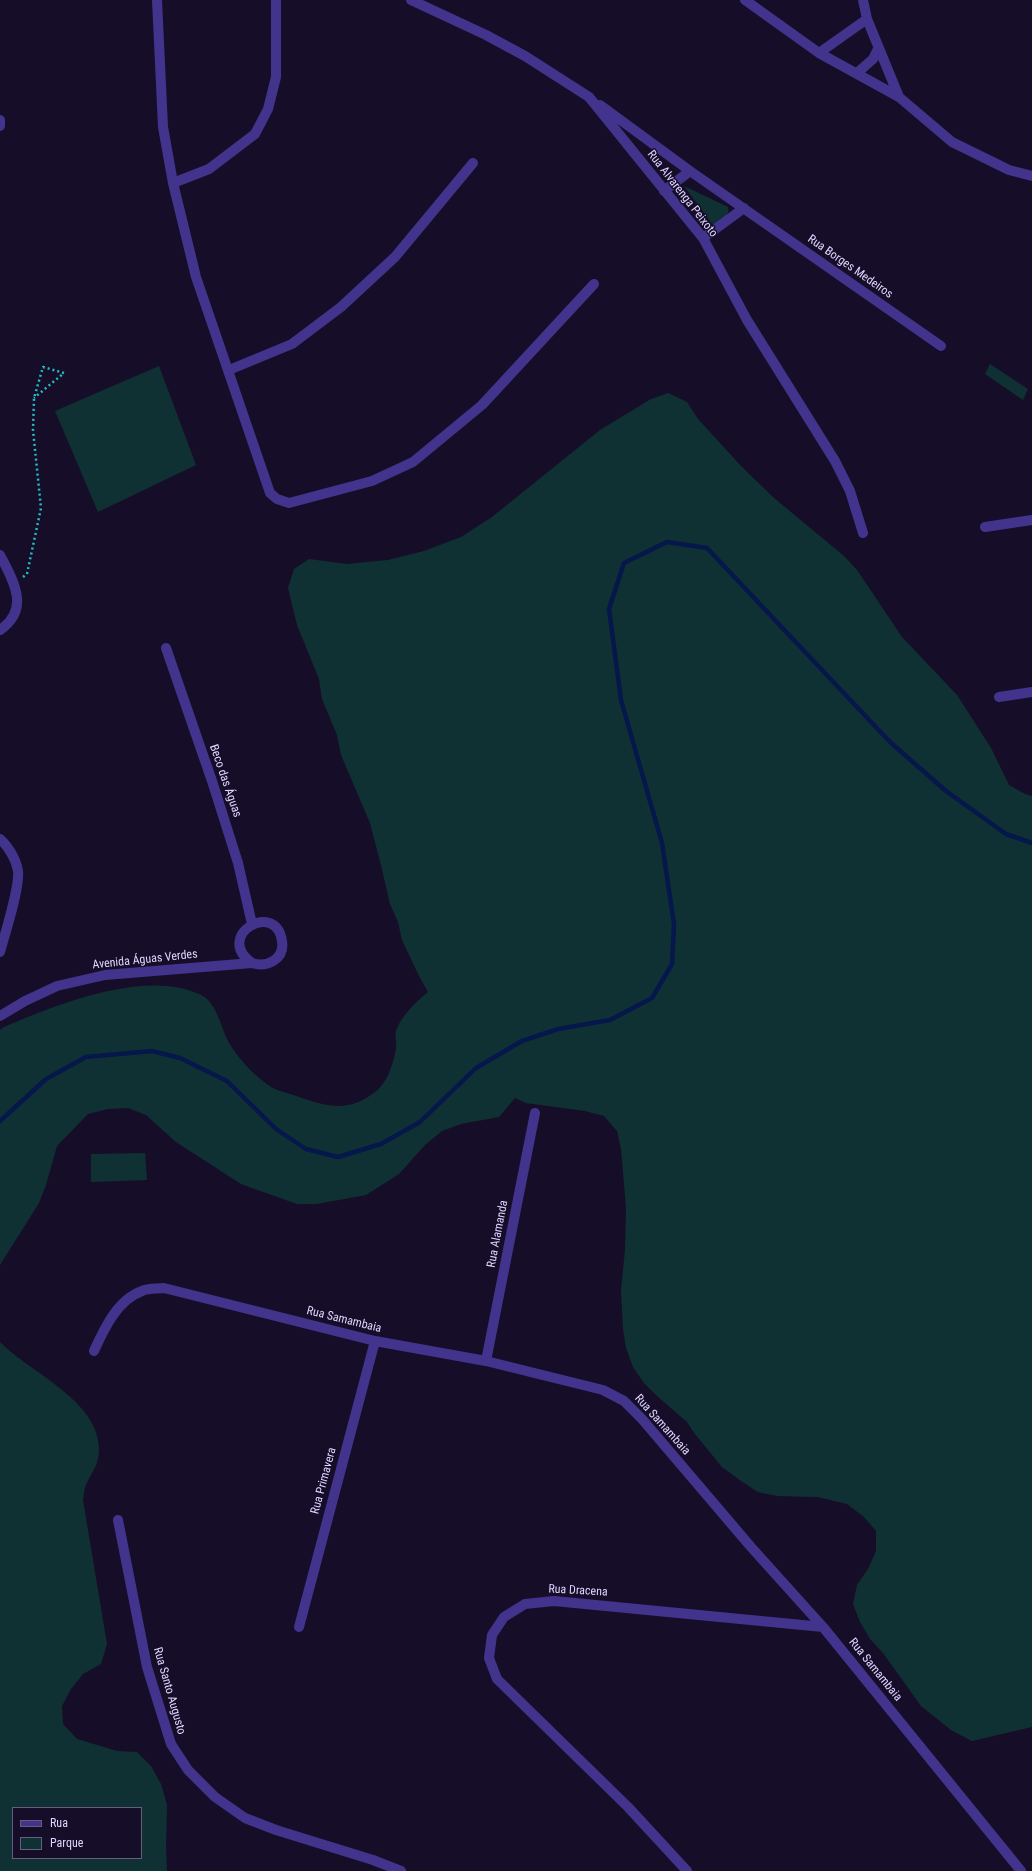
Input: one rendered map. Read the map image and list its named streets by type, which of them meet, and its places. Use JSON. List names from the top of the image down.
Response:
{
  "streets": {
    "street": [
      "Rua Alvarenga Peixoto",
      "Rua Borges Medeiros",
      "Beco das Águas",
      "Avenida Águas Verdes",
      "Rua Alamanda",
      "Rua Samambaia",
      "Rua Primavera",
      "Rua Dracena",
      "Rua Santo Augusto"
    ]
  },
  "crossings": [
    ["Rua Alvarenga Peixoto", "Rua Borges Medeiros"],
    ["Beco das Águas", "Avenida Águas Verdes"],
    ["Rua Alamanda", "Rua Samambaia"],
    ["Rua Samambaia", "Rua Primavera"],
    ["Rua Samambaia", "Rua Dracena"]
  ],
  "legend": ["Rua", "Parque"]
}
